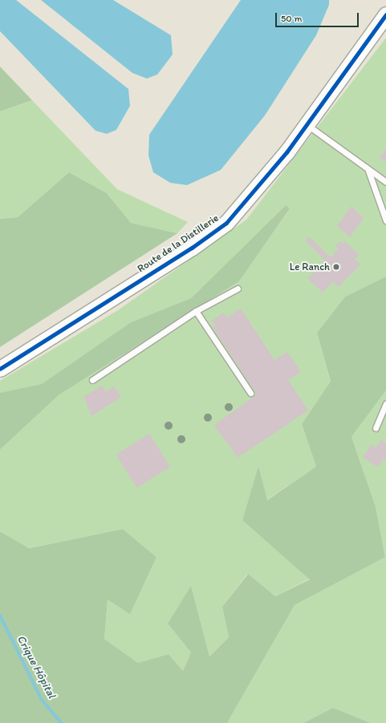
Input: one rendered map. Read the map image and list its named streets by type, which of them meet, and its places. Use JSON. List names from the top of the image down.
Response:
{
  "streets": {
    "street": ["Route de la Distillerie"]
  },
  "water": ["Crique Hôpital"],
  "places": ["Le Ranch"],
  "scale_bar": "50 m"
}
